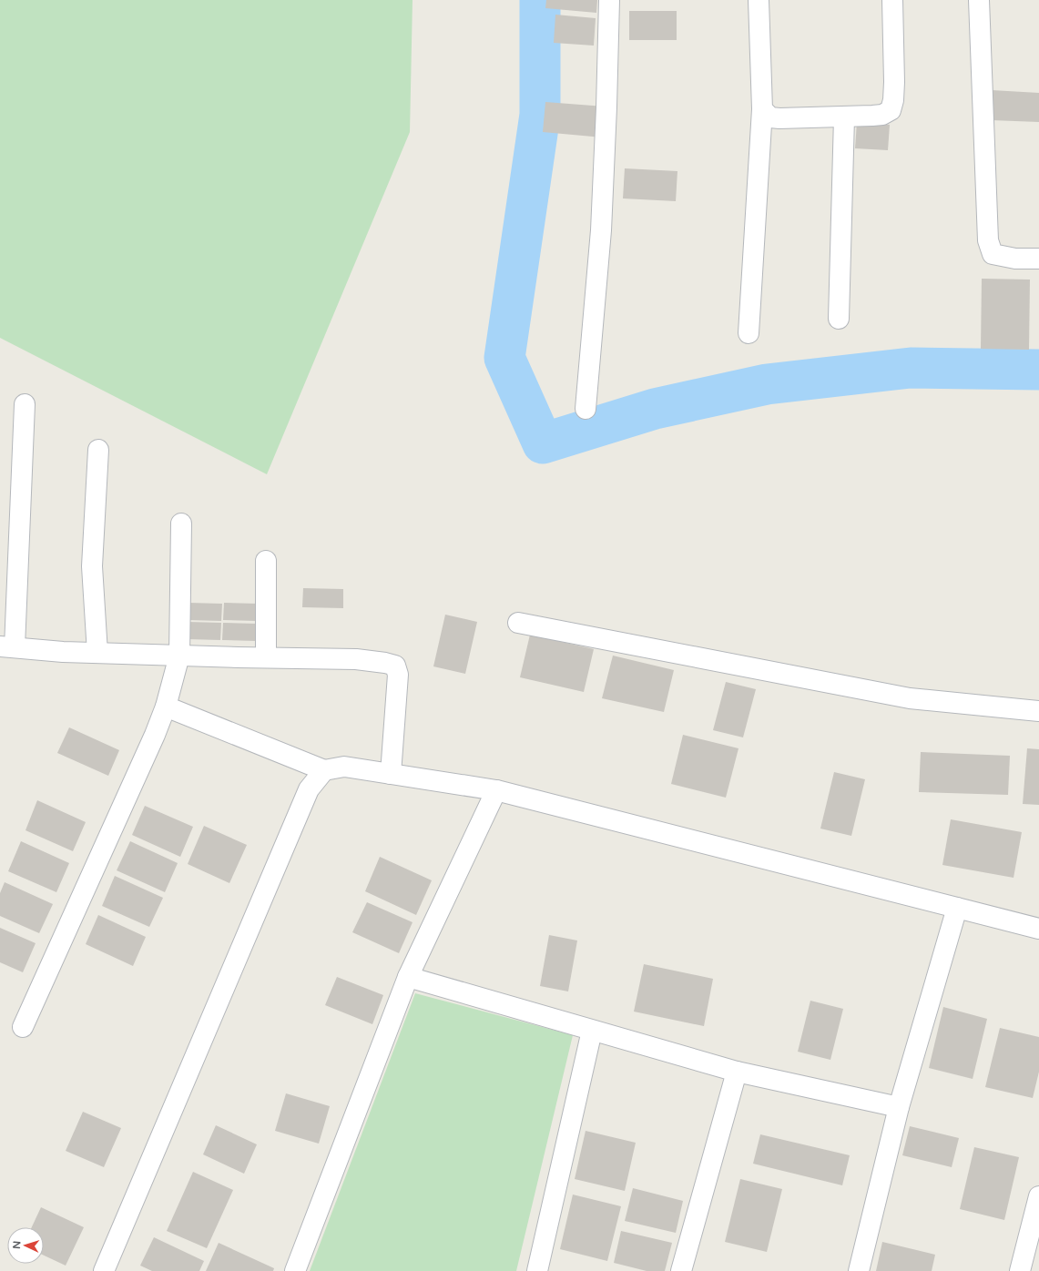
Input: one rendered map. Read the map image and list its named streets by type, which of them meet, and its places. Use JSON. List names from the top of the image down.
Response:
{
  "north": "left"
}
